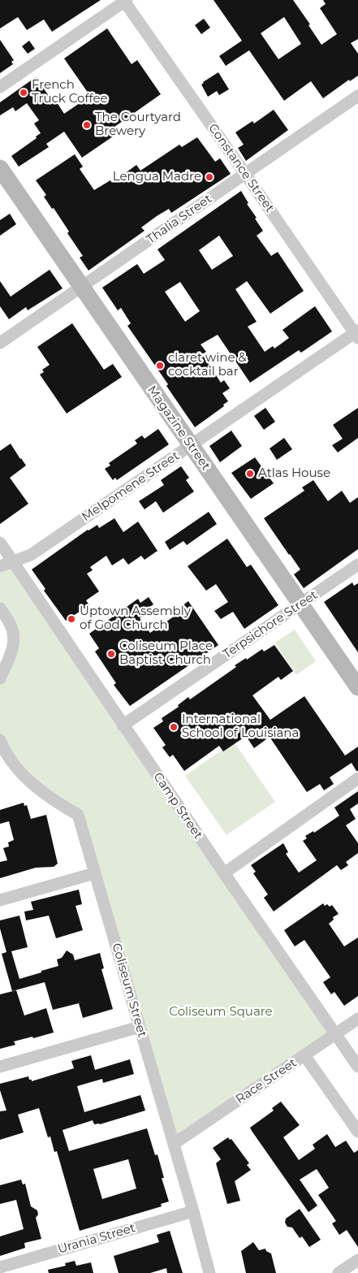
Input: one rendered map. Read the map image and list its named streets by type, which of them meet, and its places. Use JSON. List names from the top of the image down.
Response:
{
  "streets": {
    "street": [
      "Constance Street",
      "Thalia Street",
      "Magazine Street",
      "Melpomene Street",
      "Terpsichore Street",
      "Camp Street",
      "Coliseum Street",
      "Race Street",
      "Urania Street"
    ]
  },
  "crossings": [
    ["Constance Street", "Thalia Street"],
    ["Constance Street", "Melpomene Street"],
    ["Thalia Street", "Magazine Street"],
    ["Magazine Street", "Melpomene Street"],
    ["Magazine Street", "Terpsichore Street"],
    ["Melpomene Street", "Camp Street"],
    ["Terpsichore Street", "Camp Street"],
    ["Camp Street", "Race Street"],
    ["Coliseum Street", "Race Street"],
    ["Coliseum Street", "Urania Street"]
  ],
  "parks": ["Coliseum Square"],
  "places": [
    "French Truck Coffee",
    "The Courtyard Brewery",
    "Lengua Madre",
    "claret wine & cocktail bar",
    "Atlas House",
    "Uptown Assembly of God Church",
    "Coliseum Place Baptist Church",
    "International School of Louisiana"
  ]
}
